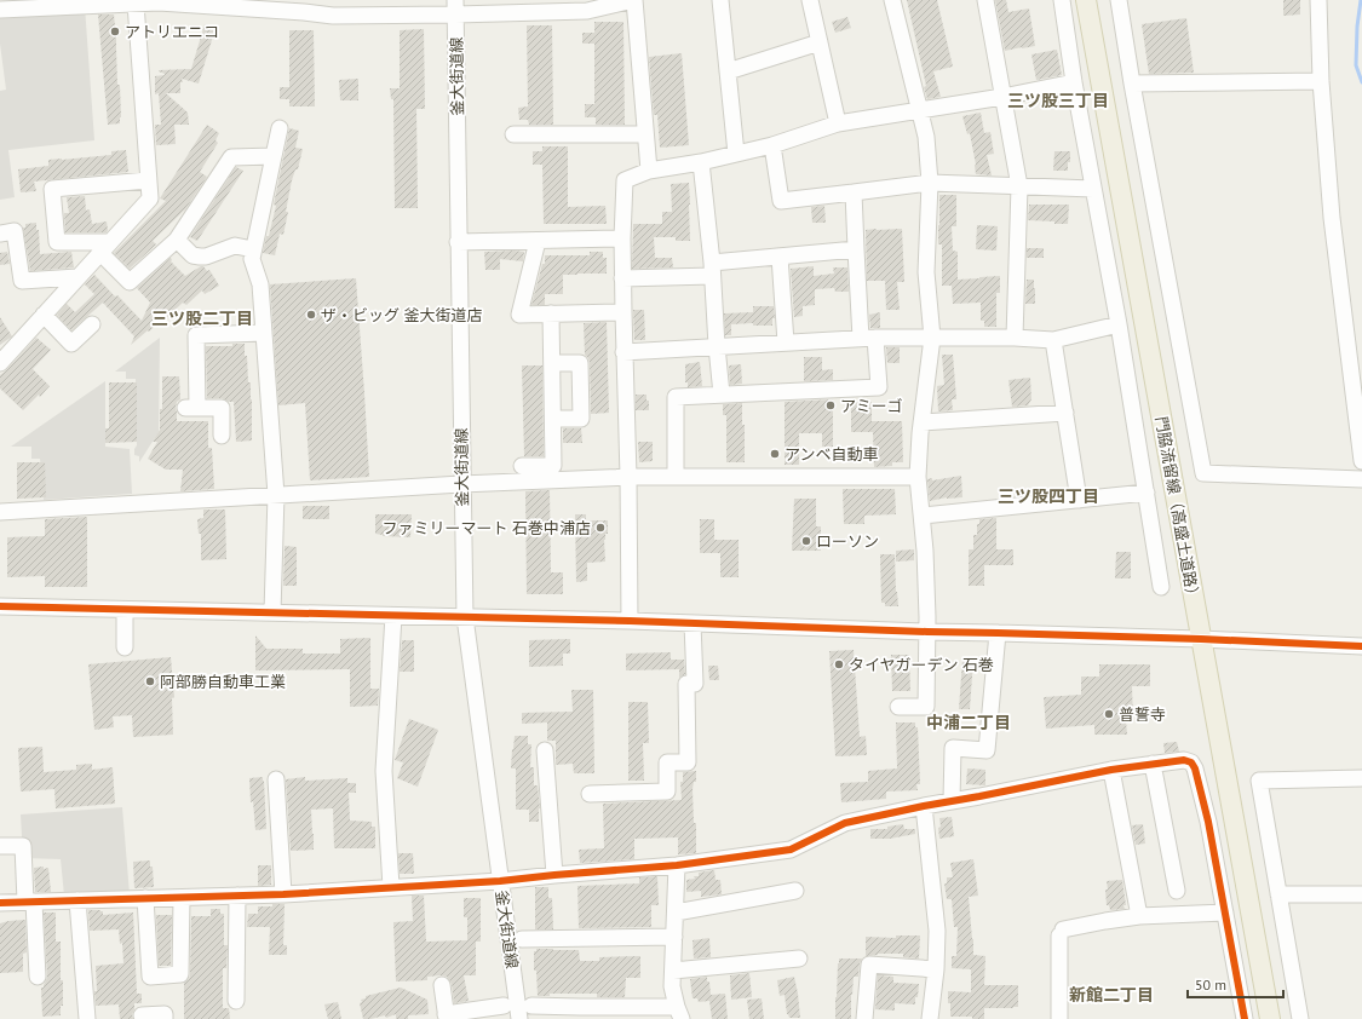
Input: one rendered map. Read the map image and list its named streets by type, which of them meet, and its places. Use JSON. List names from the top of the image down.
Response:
{
  "streets": {
    "main road": ["門脇流留線（高盛土道路）"],
    "street": ["釜大街道線"]
  },
  "districts": [
    "三ツ股三丁目",
    "三ツ股二丁目",
    "三ツ股四丁目",
    "中浦二丁目",
    "新館二丁目"
  ],
  "places": [
    "アトリエニコ",
    "ザ・ビッグ 釜大街道店",
    "アミーゴ",
    "アンベ自動車",
    "ファミリーマート 石巻中浦店",
    "ローソン",
    "タイヤガーデン 石巻",
    "阿部勝自動車工業",
    "普誓寺"
  ],
  "scale_bar": "50 m"
}
